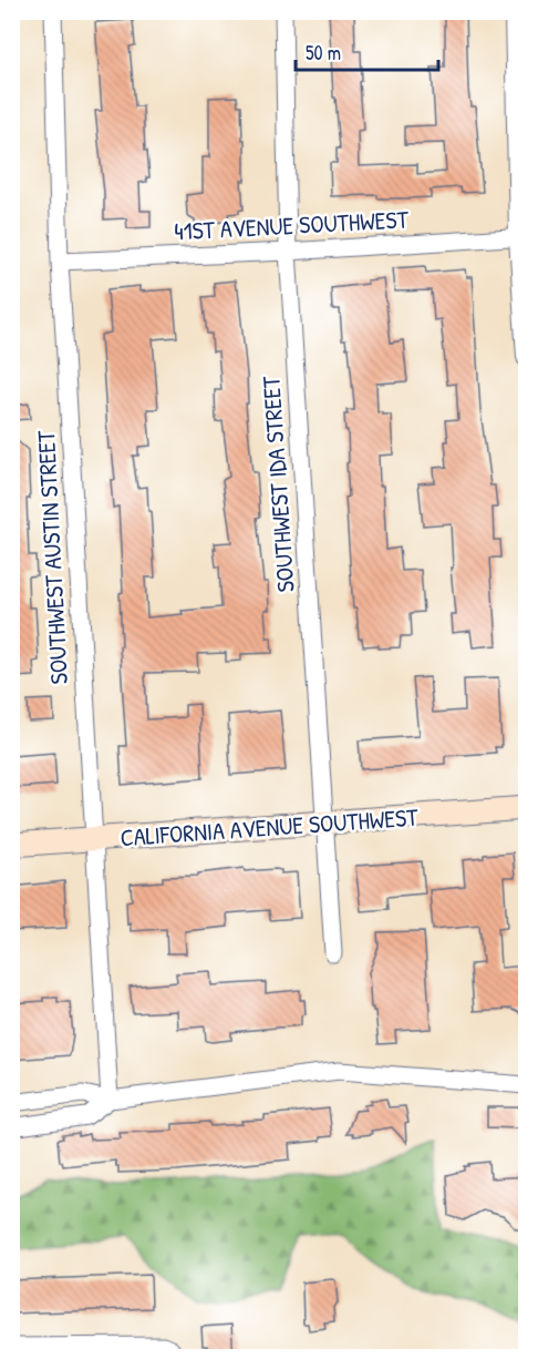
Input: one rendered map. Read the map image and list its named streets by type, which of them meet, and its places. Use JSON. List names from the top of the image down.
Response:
{
  "streets": {
    "main road": ["CALIFORNIA AVENUE SOUTHWEST"],
    "street": ["41ST AVENUE SOUTHWEST", "SOUTHWEST IDA STREET", "SOUTHWEST AUSTIN STREET"]
  },
  "crossings": [
    ["41ST AVENUE SOUTHWEST", "SOUTHWEST IDA STREET"],
    ["41ST AVENUE SOUTHWEST", "SOUTHWEST AUSTIN STREET"],
    ["SOUTHWEST IDA STREET", "CALIFORNIA AVENUE SOUTHWEST"],
    ["SOUTHWEST AUSTIN STREET", "CALIFORNIA AVENUE SOUTHWEST"]
  ],
  "scale_bar": "50 m"
}
